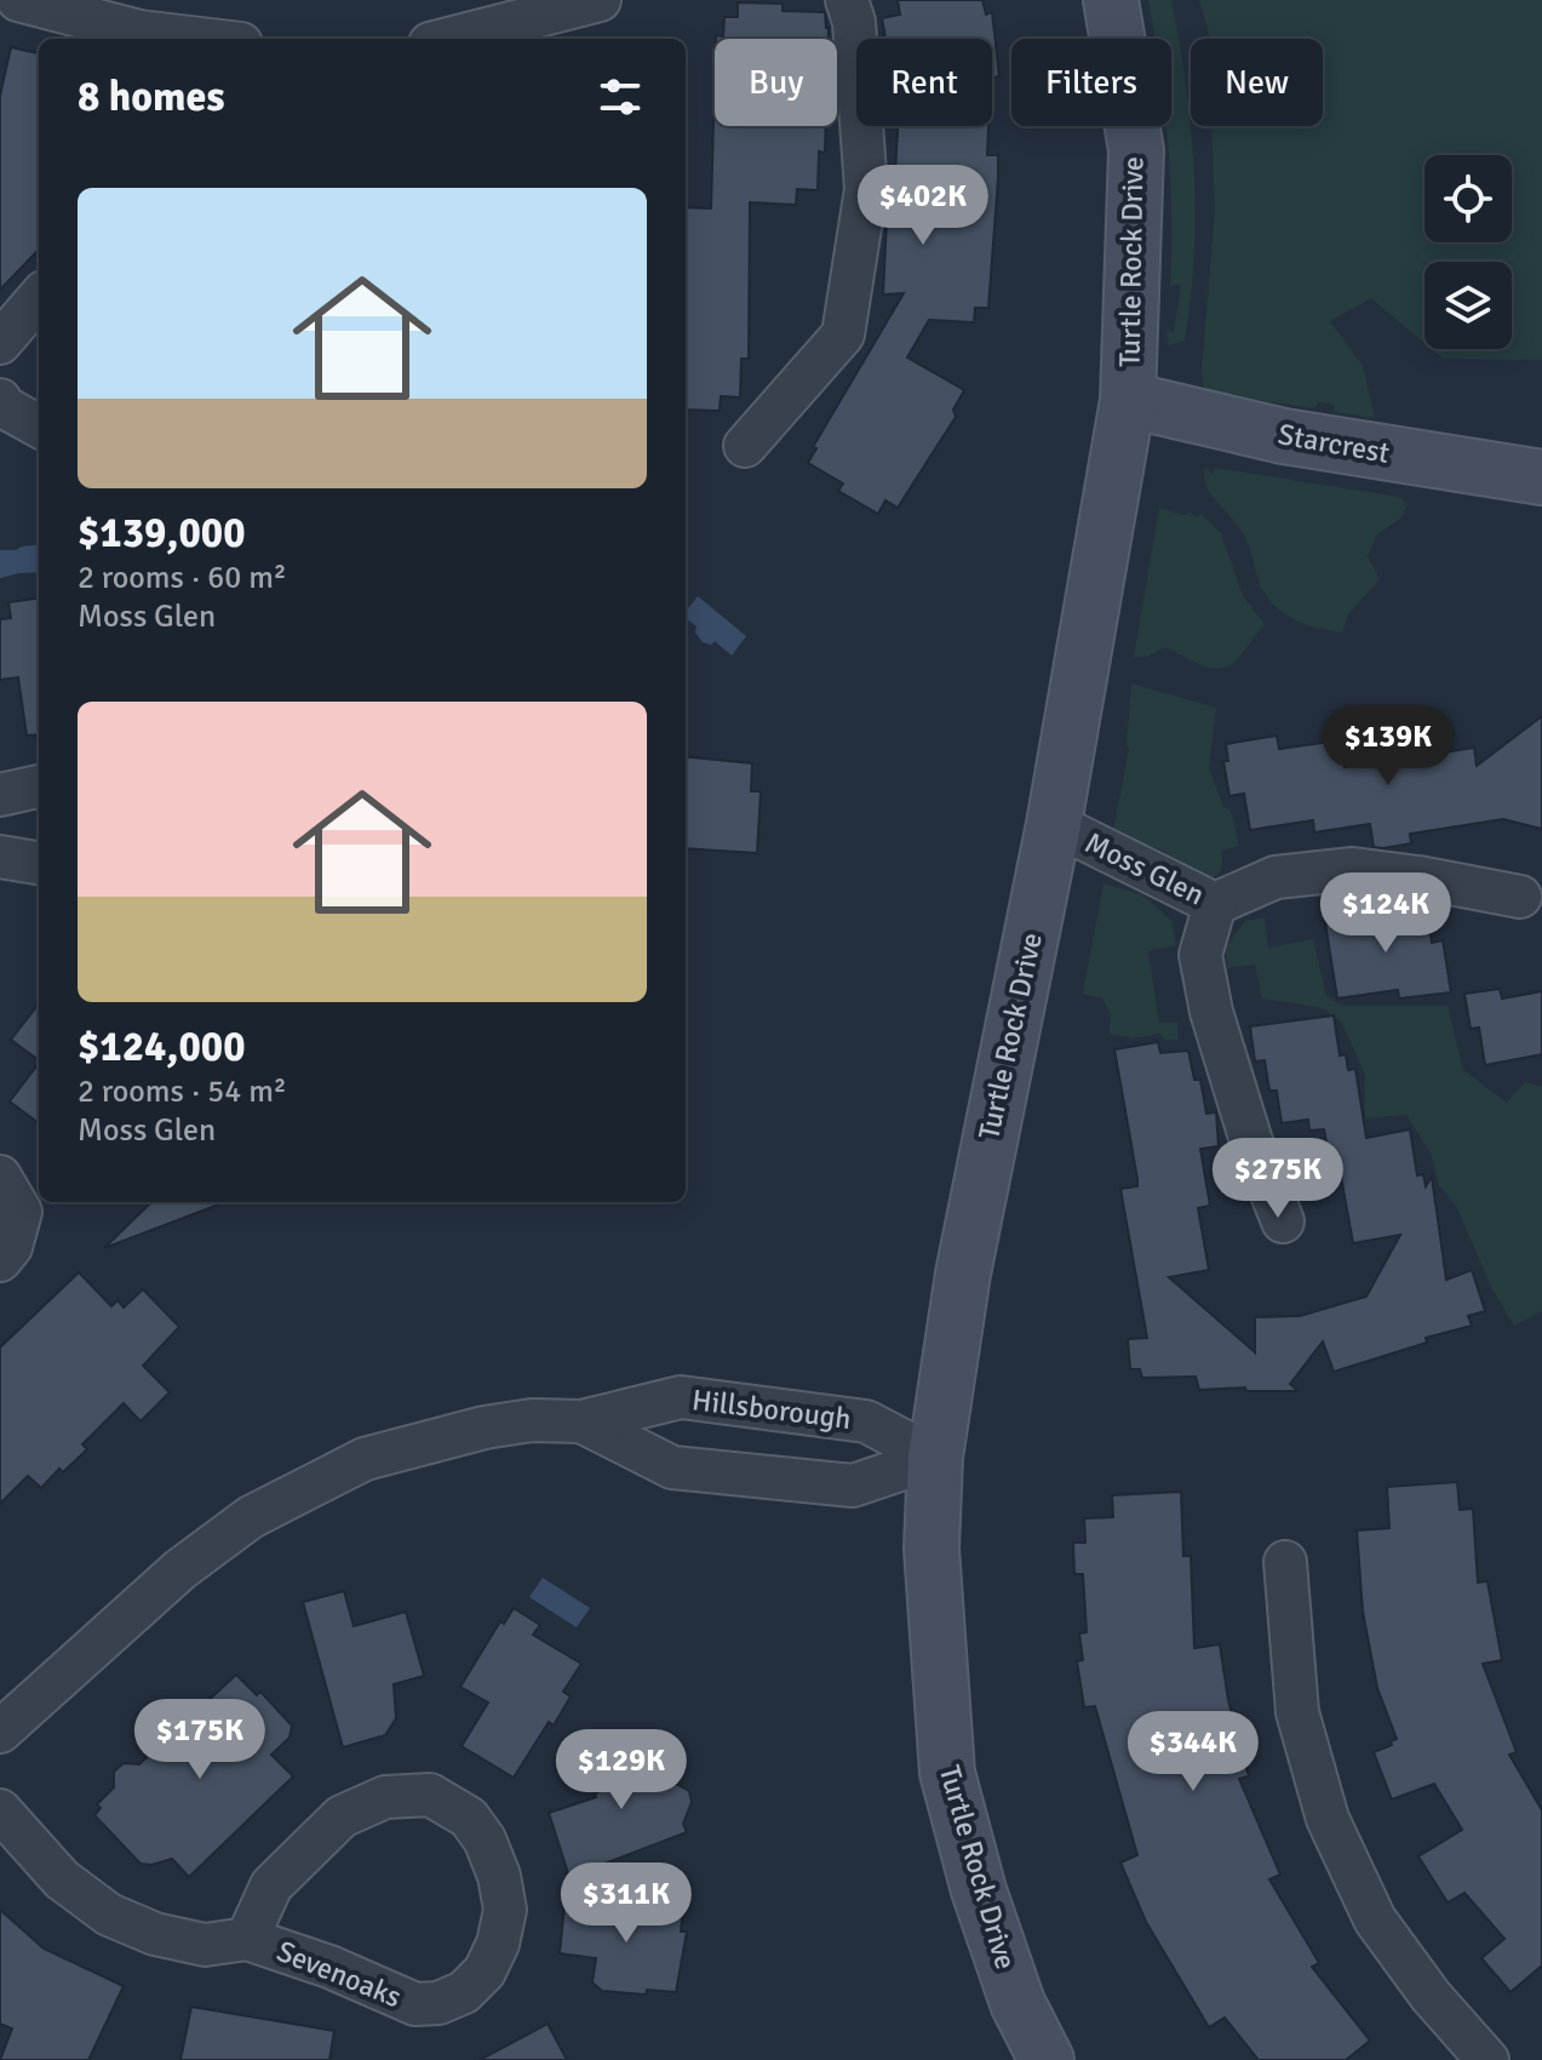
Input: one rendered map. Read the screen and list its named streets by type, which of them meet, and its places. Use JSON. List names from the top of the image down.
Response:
{
  "streets": {
    "street": [
      "Turtle Rock Drive",
      "Starcrest",
      "Moss Glen",
      "Hillsborough",
      "Sevenoaks"
    ]
  },
  "crossings": [
    ["Turtle Rock Drive", "Starcrest"],
    ["Turtle Rock Drive", "Moss Glen"],
    ["Turtle Rock Drive", "Hillsborough"]
  ],
  "page": {
    "chip": [
      "Buy",
      "Rent",
      "Filters",
      "New"
    ],
    "heading": "8 homes",
    "list": [
      {
        "name": "$139,000",
        "note": "2 rooms · 60 m² · Moss Glen"
      },
      {
        "name": "$124,000",
        "note": "2 rooms · 54 m² · Moss Glen"
      }
    ],
    "price": [
      "$402K",
      "$139K",
      "$124K",
      "$275K",
      "$175K",
      "$344K",
      "$129K",
      "$311K"
    ]
  }
}
